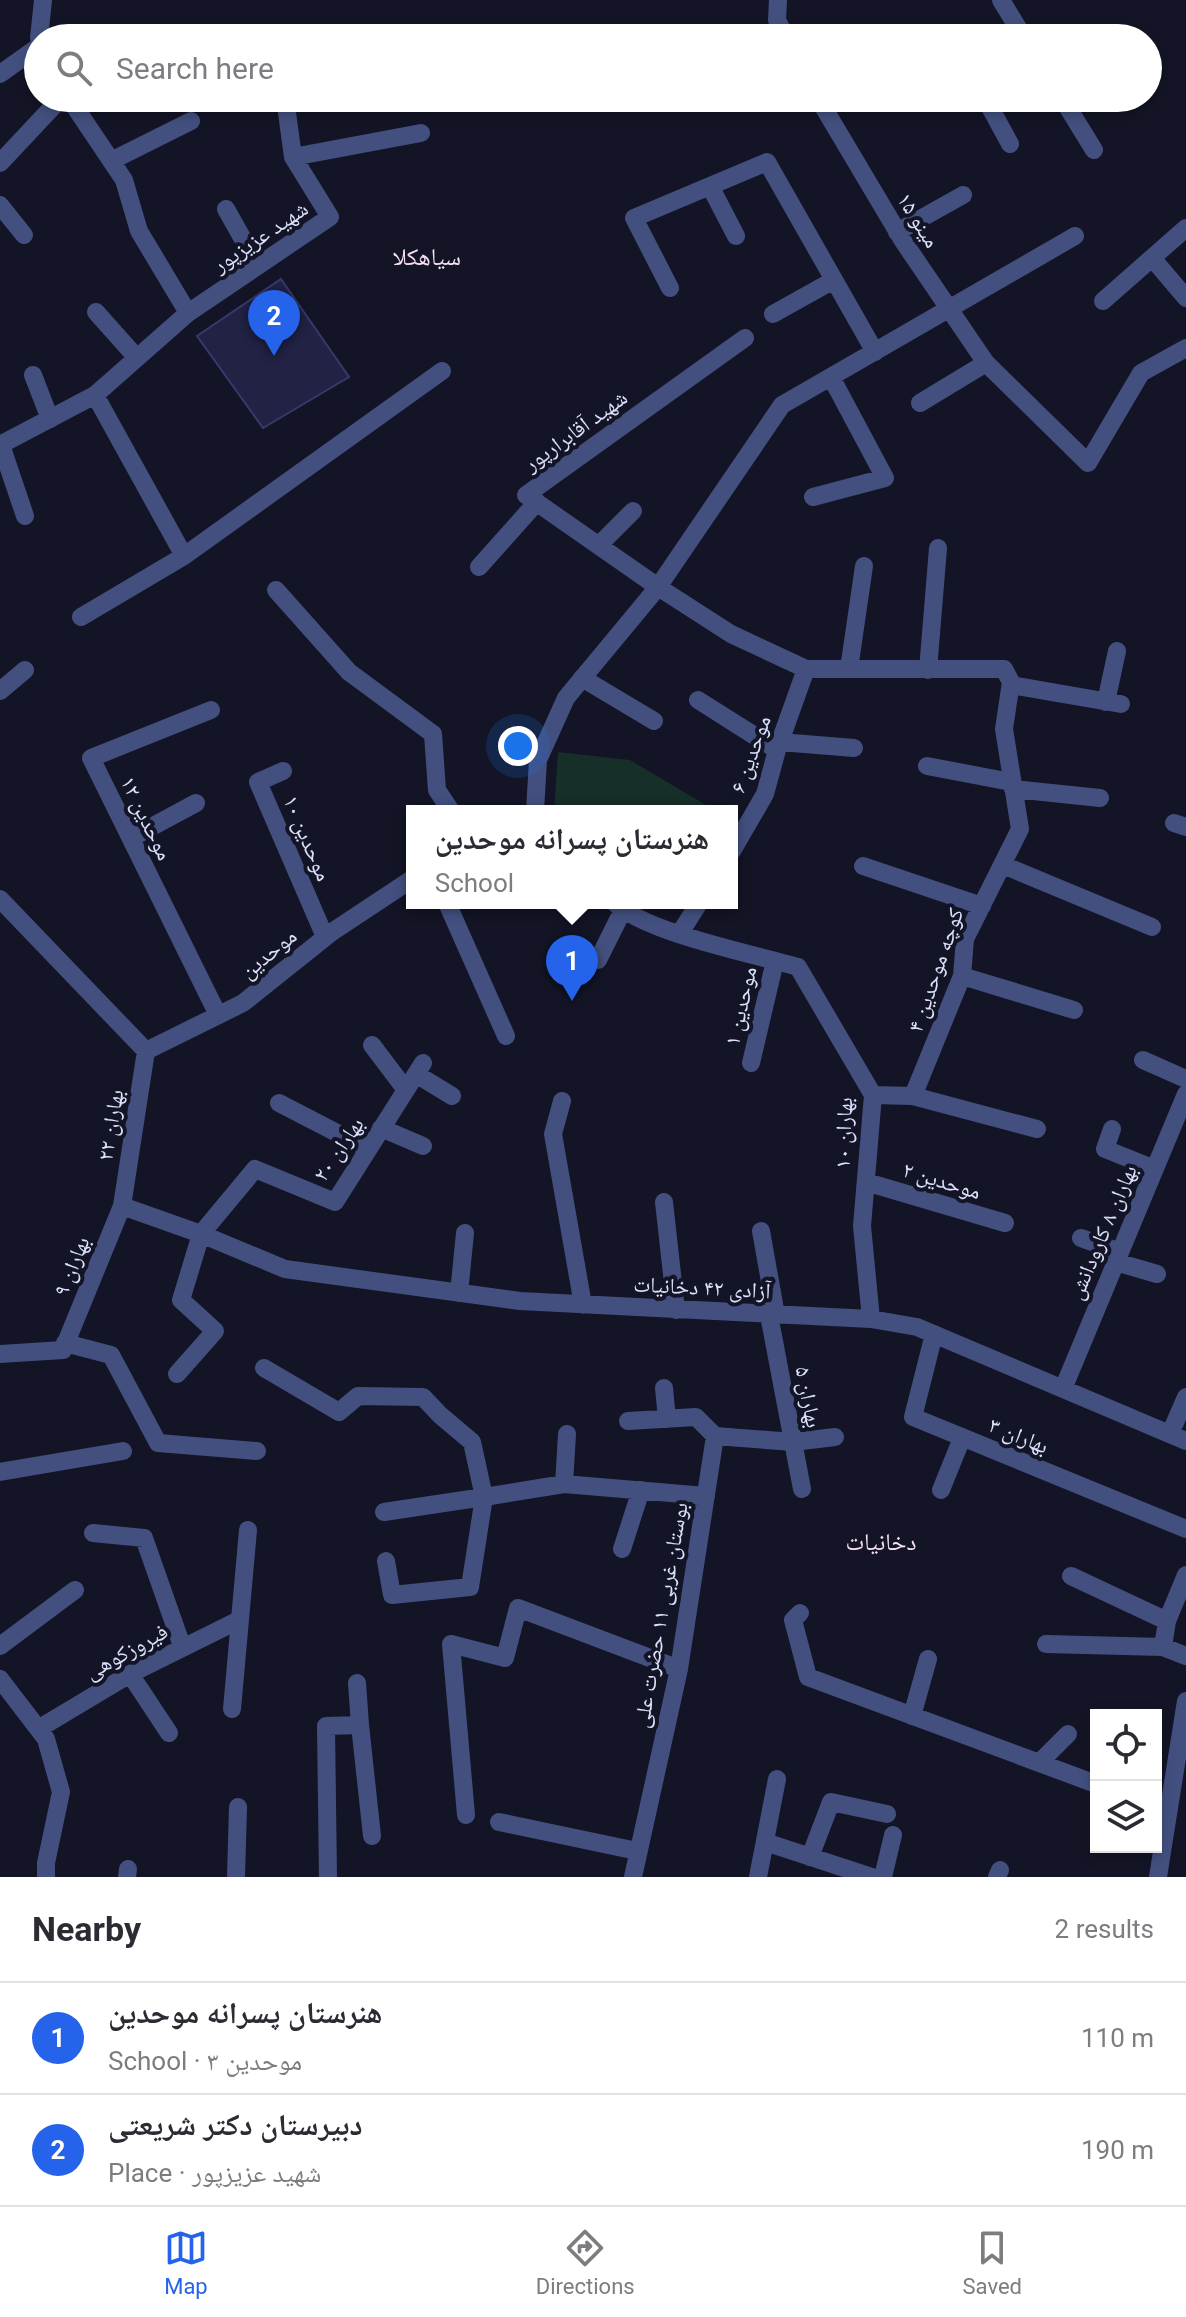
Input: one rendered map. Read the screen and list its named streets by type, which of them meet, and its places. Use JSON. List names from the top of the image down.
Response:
{
  "streets": {
    "street": [
      "مینو ۱۵",
      "شهید عزیزپور",
      "شهید آقابرارپور",
      "موحدین ۶",
      "موحدین ۱۲",
      "موحدین ۱۰",
      "موحدین",
      "کوچه موحدین ۴",
      "موحدین ۱",
      "بهاران ۲۲",
      "بهاران ۱۰",
      "بهاران ۲۰",
      "موحدین ۲",
      "بهاران ۸ کارودانش",
      "بهاران ۹",
      "آزادی ۴۲ دخانیات",
      "بهاران ۵",
      "بهاران ۳",
      "بوستان غربی ۱۱ حضرت علی",
      "فیروزکوهی"
    ]
  },
  "crossings": [
    ["شهید آقابرارپور", "موحدین ۶"],
    ["موحدین ۱۲", "موحدین"],
    ["موحدین ۱۰", "موحدین"],
    ["موحدین", "بهاران ۲۲"],
    ["موحدین ۱", "بهاران ۱۰"],
    ["بهاران ۲۲", "بهاران ۹"],
    ["بهاران ۲۲", "آزادی ۴۲ دخانیات"],
    ["بهاران ۱۰", "موحدین ۲"],
    ["بهاران ۱۰", "آزادی ۴۲ دخانیات"],
    ["بهاران ۲۰", "آزادی ۴۲ دخانیات"],
    ["بهاران ۸ کارودانش", "آزادی ۴۲ دخانیات"],
    ["بهاران ۹", "آزادی ۴۲ دخانیات"],
    ["آزادی ۴۲ دخانیات", "بهاران ۵"],
    ["آزادی ۴۲ دخانیات", "بهاران ۳"]
  ],
  "districts": ["سیاهکلا", "دخانیات"],
  "page": {
    "search": "Search here",
    "pins": ["2", "1"],
    "popup": ["هنرستان پسرانه موحدین", "School"],
    "heading": ["Nearby", "2 results"],
    "list": [
      {
        "mark": "1",
        "name": "هنرستان پسرانه موحدین",
        "note": "School · موحدین ۳",
        "value": "110 m"
      },
      {
        "mark": "2",
        "name": "دبیرستان دکتر شریعتی",
        "note": "Place · شهید عزیزپور",
        "value": "190 m"
      }
    ],
    "nav": ["Map", "Directions", "Saved"]
  }
}
